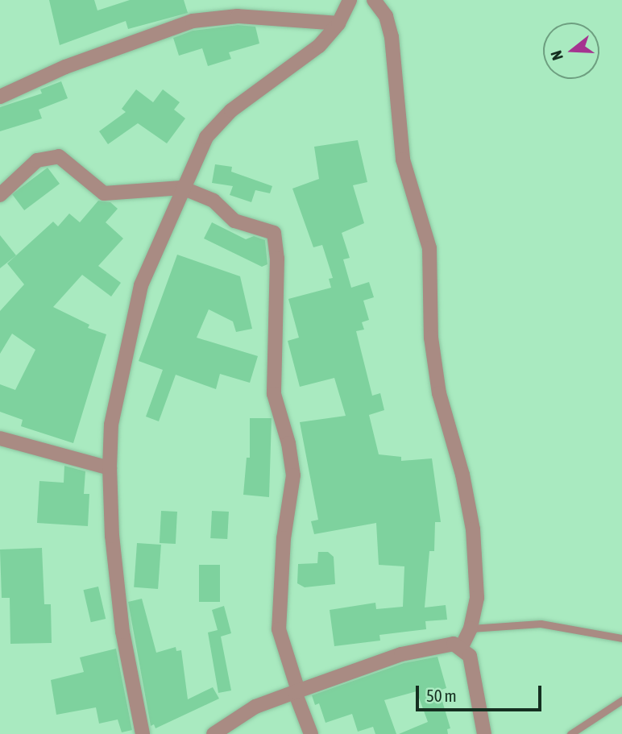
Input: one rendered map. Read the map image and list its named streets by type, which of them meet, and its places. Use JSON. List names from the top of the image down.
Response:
{
  "scale_bar": "50 m",
  "north": "left"
}
